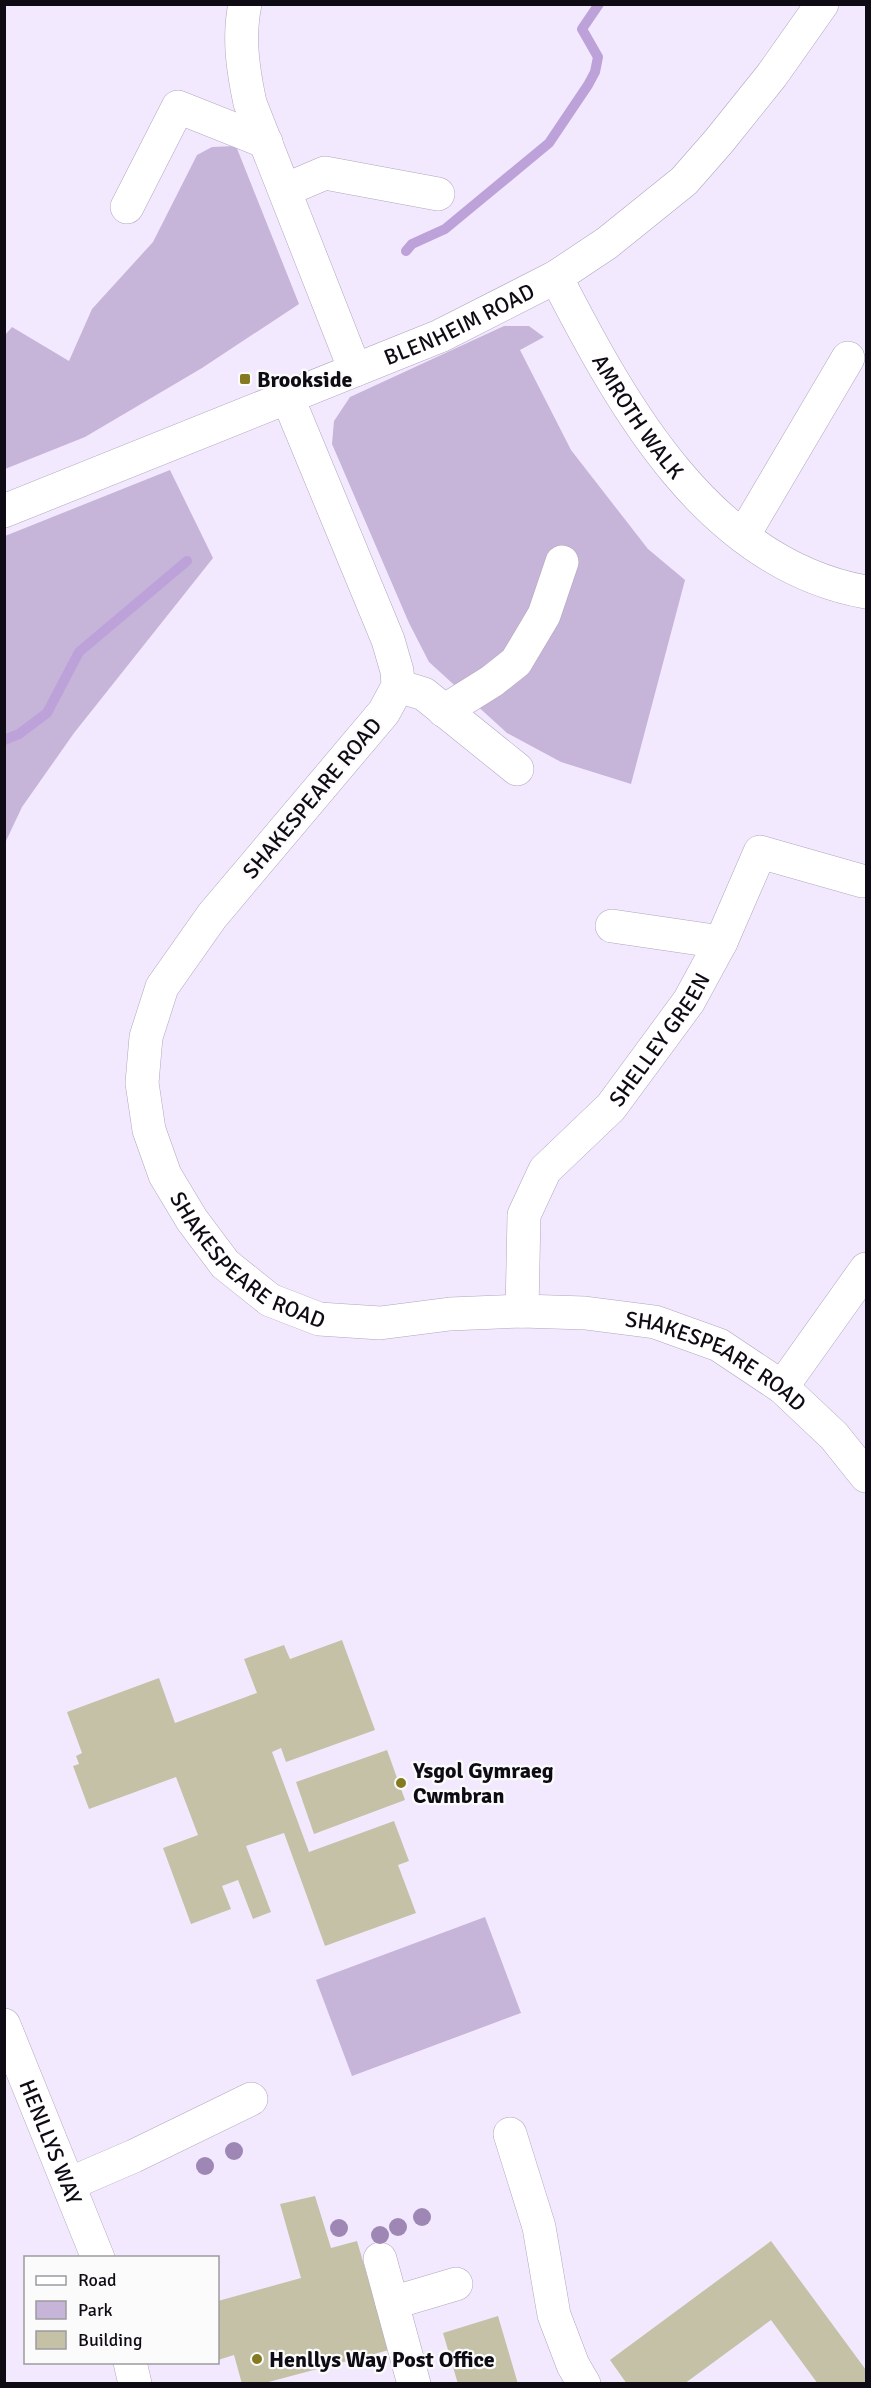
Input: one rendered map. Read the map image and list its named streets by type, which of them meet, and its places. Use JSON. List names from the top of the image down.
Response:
{
  "streets": {
    "street": [
      "BLENHEIM ROAD",
      "AMROTH WALK",
      "SHAKESPEARE ROAD",
      "SHELLEY GREEN",
      "HENLLYS WAY"
    ]
  },
  "crossings": [
    ["BLENHEIM ROAD", "AMROTH WALK"],
    ["SHAKESPEARE ROAD", "SHELLEY GREEN"]
  ],
  "places": {
    "transit": ["Brookside"],
    "other": ["Ysgol Gymraeg Cwmbran", "Henllys Way Post Office"]
  },
  "legend": ["Road", "Park", "Building"]
}
